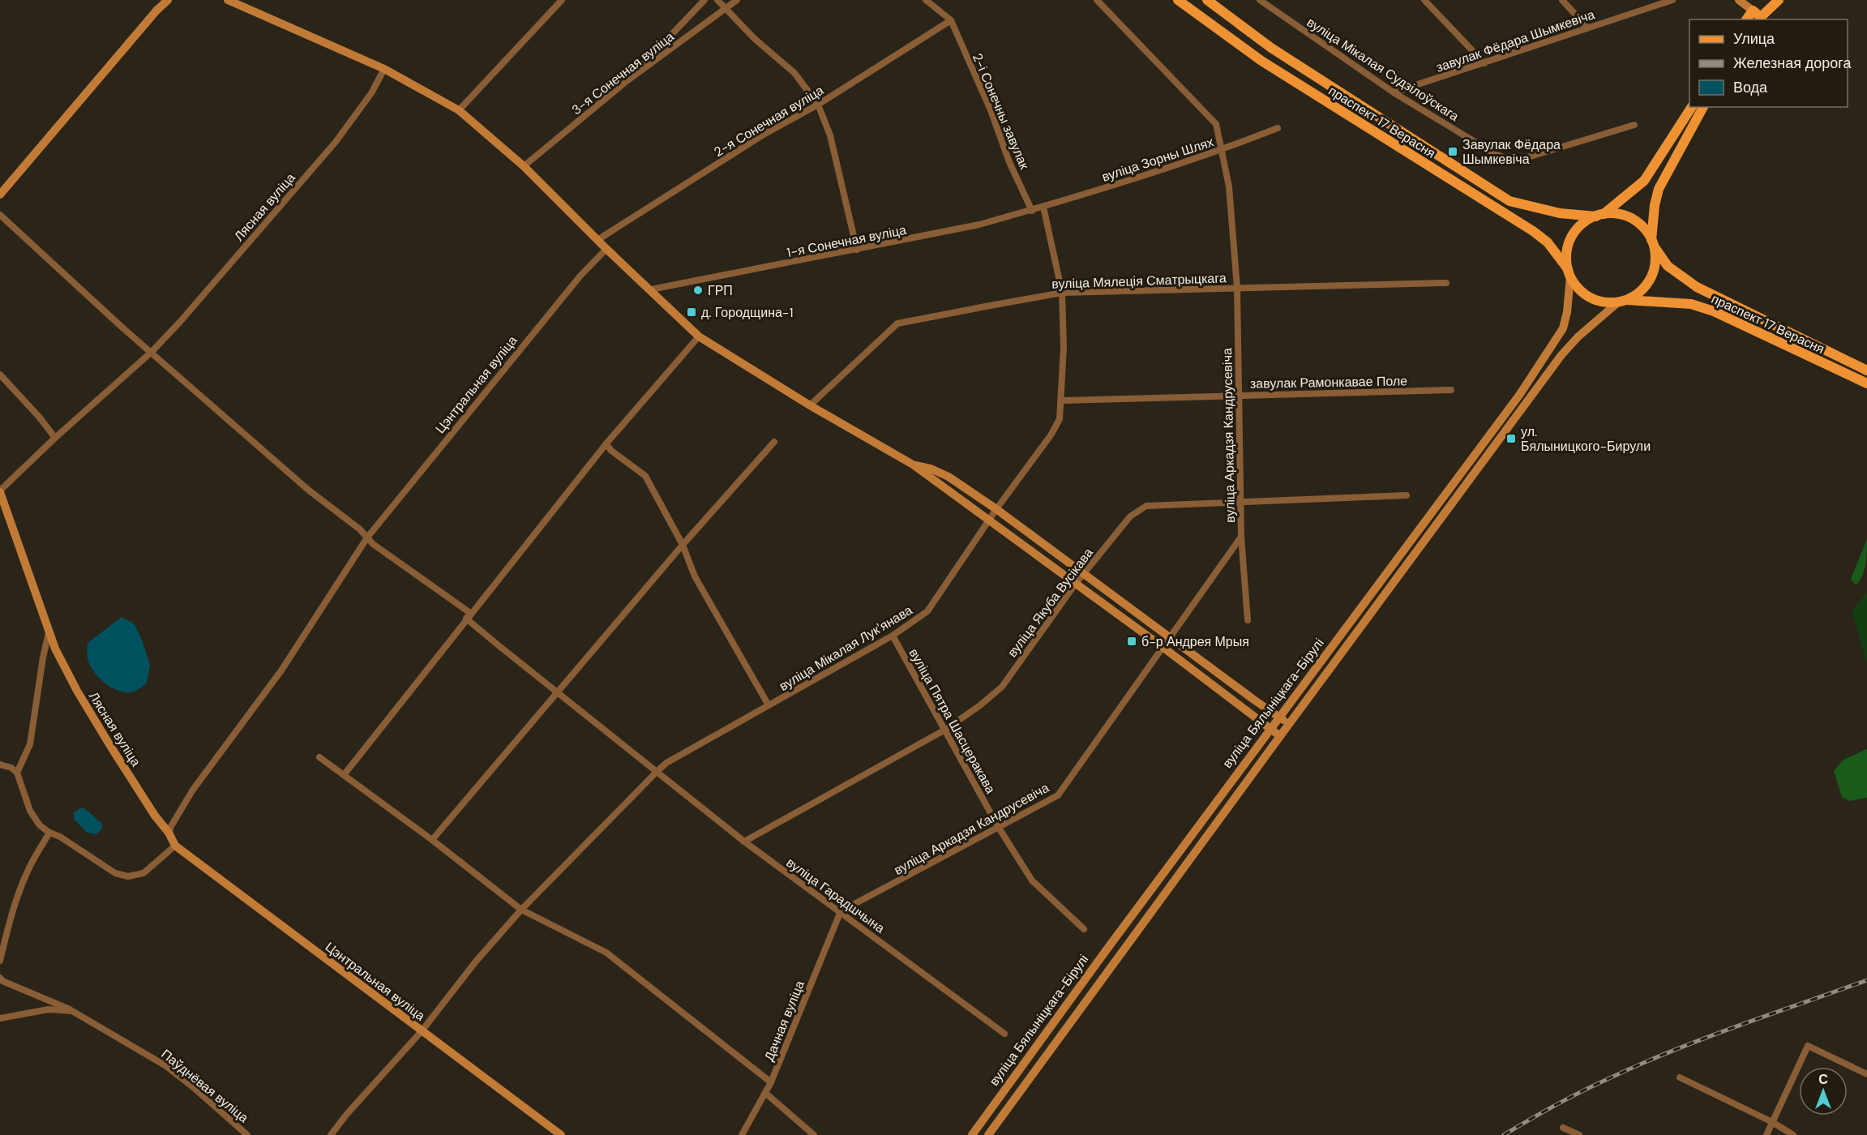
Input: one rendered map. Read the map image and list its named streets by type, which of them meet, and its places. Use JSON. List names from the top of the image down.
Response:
{
  "streets": {
    "main road": [
      "праспект 17 Верасня",
      "Лясная вуліца",
      "Цэнтральная вуліца",
      "вуліца Бялыніцкага-Бірулі"
    ],
    "street": [
      "завулак Фёдара Шымкевіча",
      "вуліца Мікалая Судзілоўскага",
      "3-я Сонечная вуліца",
      "2-і Сонечны завулак",
      "2-я Сонечная вуліца",
      "вуліца Зорны Шлях",
      "1-я Сонечная вуліца",
      "вуліца Мялеція Сматрыцкага",
      "завулак Рамонкавае Поле",
      "вуліца Аркадзя Кандрусевіча",
      "вуліца Якуба Вусікава",
      "вуліца Мікалая Лукʼянава",
      "вуліца Пятра Шасцеракава",
      "вуліца Гарадшчына",
      "Дачная вуліца",
      "Паўднёвая вуліца"
    ]
  },
  "crossings": [
    ["завулак Фёдара Шымкевіча", "вуліца Мікалая Судзілоўскага"],
    ["2-і Сонечны завулак", "2-я Сонечная вуліца"],
    ["2-і Сонечны завулак", "1-я Сонечная вуліца"],
    ["праспект 17 Верасня", "вуліца Бялыніцкага-Бірулі"],
    ["вуліца Зорны Шлях", "1-я Сонечная вуліца"],
    ["вуліца Зорны Шлях", "вуліца Аркадзя Кандрусевіча"],
    ["вуліца Зорны Шлях", "вуліца Мікалая Лукʼянава"],
    ["Лясная вуліца", "Цэнтральная вуліца"],
    ["1-я Сонечная вуліца", "вуліца Мікалая Лукʼянава"],
    ["вуліца Мялеція Сматрыцкага", "вуліца Аркадзя Кандрусевіча"],
    ["вуліца Мялеція Сматрыцкага", "вуліца Мікалая Лукʼянава"],
    ["завулак Рамонкавае Поле", "вуліца Аркадзя Кандрусевіча"],
    ["завулак Рамонкавае Поле", "вуліца Мікалая Лукʼянава"],
    ["Цэнтральная вуліца", "вуліца Мікалая Лукʼянава"],
    ["вуліца Аркадзя Кандрусевіча", "вуліца Якуба Вусікава"],
    ["вуліца Аркадзя Кандрусевіча", "вуліца Пятра Шасцеракава"],
    ["вуліца Аркадзя Кандрусевіча", "вуліца Гарадшчына"],
    ["вуліца Аркадзя Кандрусевіча", "Дачная вуліца"],
    ["вуліца Якуба Вусікава", "вуліца Пятра Шасцеракава"],
    ["вуліца Якуба Вусікава", "вуліца Гарадшчына"],
    ["вуліца Мікалая Лукʼянава", "вуліца Пятра Шасцеракава"],
    ["вуліца Мікалая Лукʼянава", "вуліца Гарадшчына"],
    ["вуліца Гарадшчына", "Дачная вуліца"]
  ],
  "places": {
    "transit": [
      "Завулак Фёдара Шымкевіча",
      "д. Городщина-1",
      "ул. Бялыницкого-Бирули",
      "б-р Андрея Мрыя"
    ],
    "other": ["ГРП"]
  },
  "legend": ["Улица", "Железная дорога", "Вода"],
  "north": "top"
}
